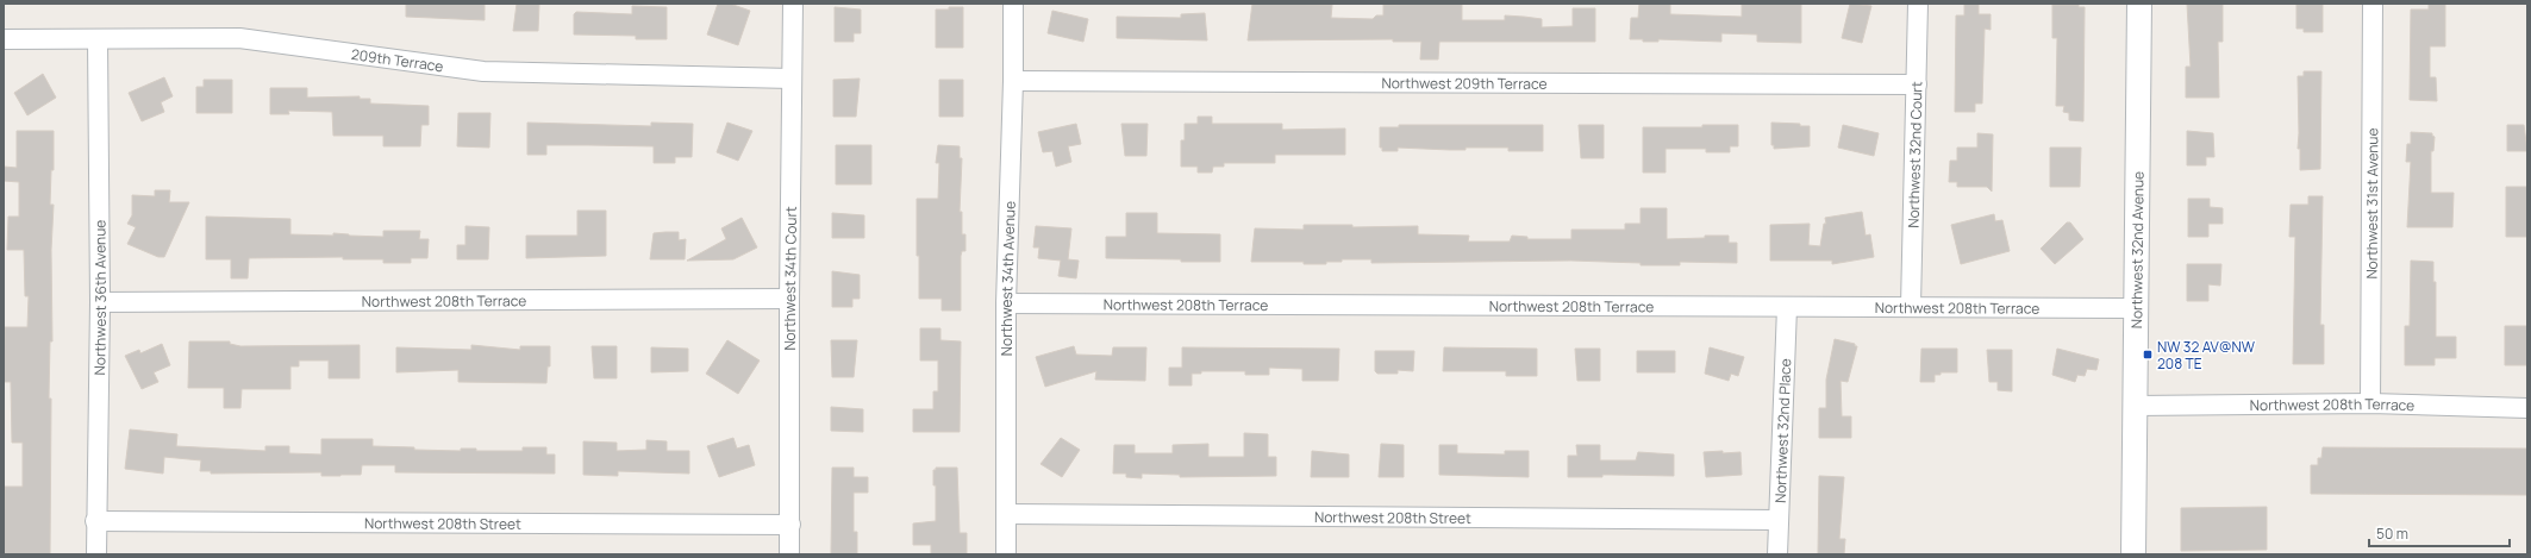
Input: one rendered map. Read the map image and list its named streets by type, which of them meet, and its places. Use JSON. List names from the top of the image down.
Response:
{
  "streets": {
    "street": [
      "209th Terrace",
      "Northwest 209th Terrace",
      "Northwest 32nd Court",
      "Northwest 31st Avenue",
      "Northwest 32nd Avenue",
      "Northwest 34th Court",
      "Northwest 34th Avenue",
      "Northwest 36th Avenue",
      "Northwest 208th Terrace",
      "Northwest 32nd Place",
      "Northwest 208th Street"
    ]
  },
  "crossings": [
    ["209th Terrace", "Northwest 34th Court"],
    ["209th Terrace", "Northwest 36th Avenue"],
    ["Northwest 209th Terrace", "Northwest 32nd Court"],
    ["Northwest 209th Terrace", "Northwest 34th Avenue"],
    ["Northwest 32nd Court", "Northwest 208th Terrace"],
    ["Northwest 31st Avenue", "Northwest 208th Terrace"],
    ["Northwest 32nd Avenue", "Northwest 208th Terrace"],
    ["Northwest 34th Court", "Northwest 208th Terrace"],
    ["Northwest 34th Court", "Northwest 208th Street"],
    ["Northwest 34th Avenue", "Northwest 208th Terrace"],
    ["Northwest 34th Avenue", "Northwest 208th Street"],
    ["Northwest 36th Avenue", "Northwest 208th Terrace"],
    ["Northwest 36th Avenue", "Northwest 208th Street"],
    ["Northwest 208th Terrace", "Northwest 32nd Place"],
    ["Northwest 32nd Place", "Northwest 208th Street"]
  ],
  "places": {
    "transit": ["NW 32 AV@NW 208 TE"]
  },
  "scale_bar": "50 m"
}
